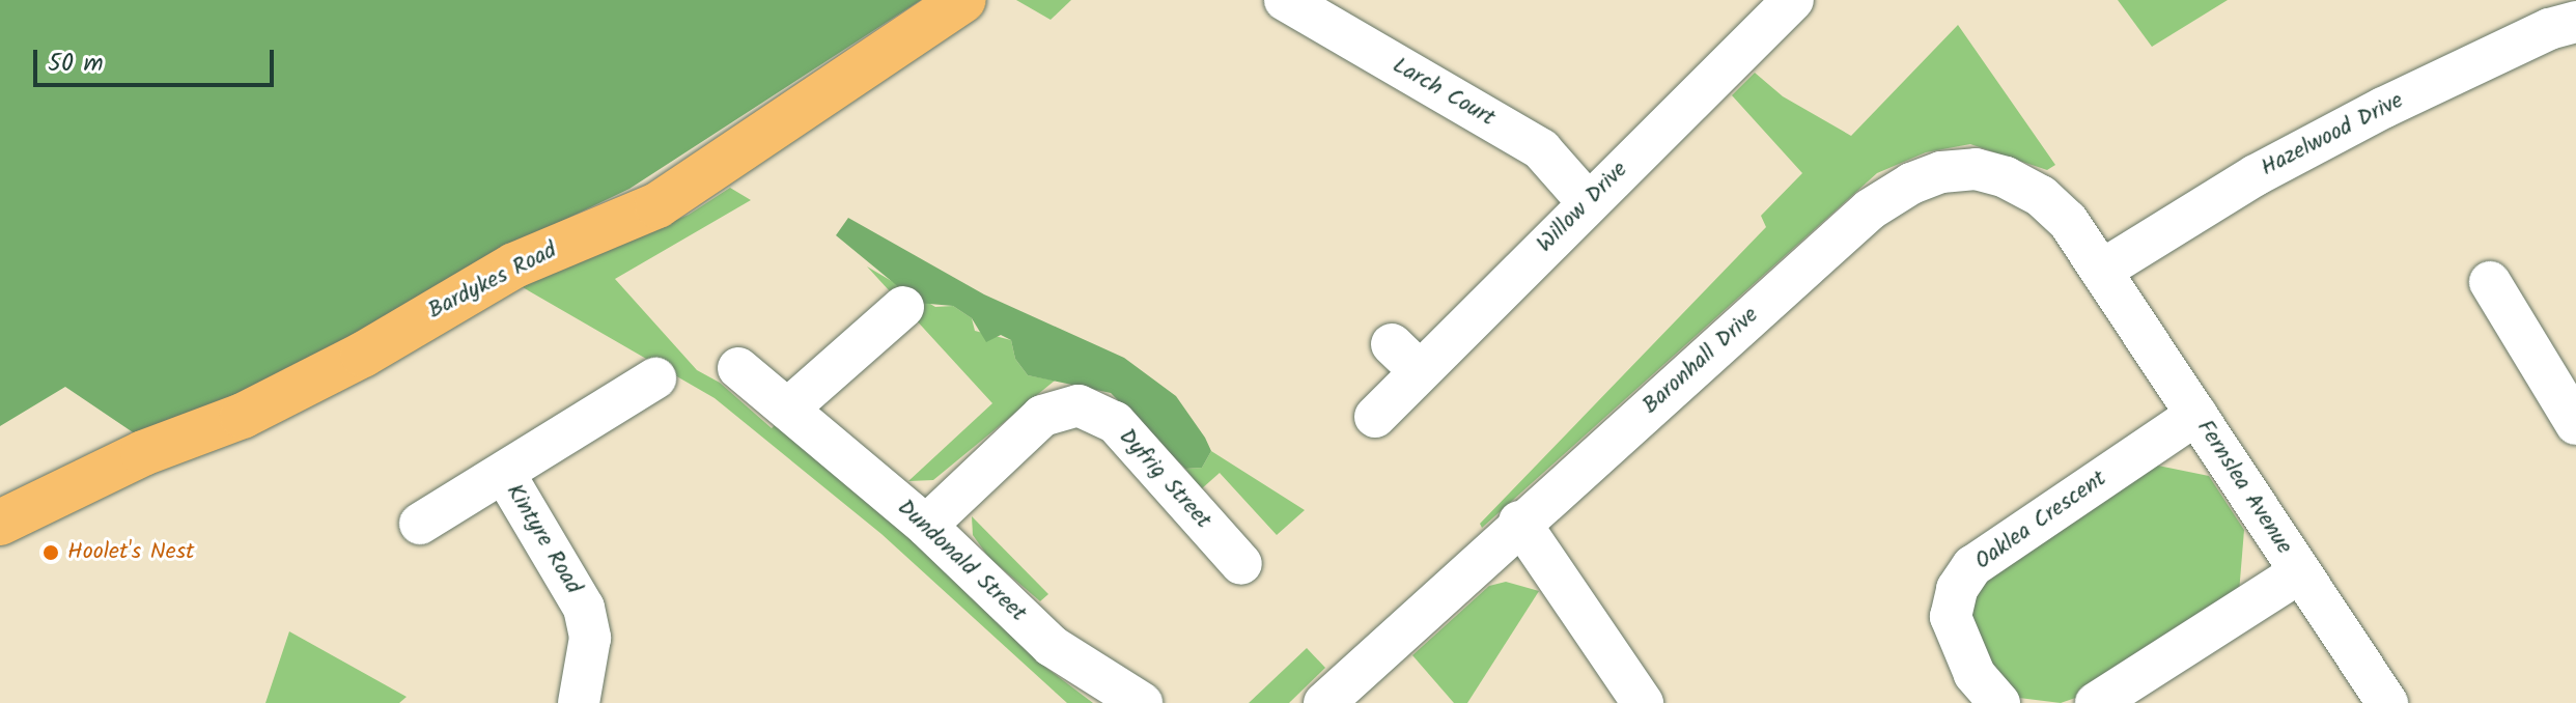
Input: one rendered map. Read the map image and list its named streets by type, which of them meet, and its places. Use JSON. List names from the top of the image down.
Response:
{
  "streets": {
    "main road": ["Bardykes Road"],
    "street": [
      "Larch Court",
      "Hazelwood Drive",
      "Willow Drive",
      "Baronhall Drive",
      "Dyfrig Street",
      "Fernslea Avenue",
      "Oaklea Crescent",
      "Kintyre Road",
      "Dundonald Street"
    ]
  },
  "crossings": [
    ["Larch Court", "Willow Drive"],
    ["Hazelwood Drive", "Baronhall Drive"],
    ["Hazelwood Drive", "Fernslea Avenue"],
    ["Baronhall Drive", "Fernslea Avenue"],
    ["Dyfrig Street", "Dundonald Street"],
    ["Fernslea Avenue", "Oaklea Crescent"]
  ],
  "places": ["Hoolet's Nest"],
  "scale_bar": "50 m"
}
